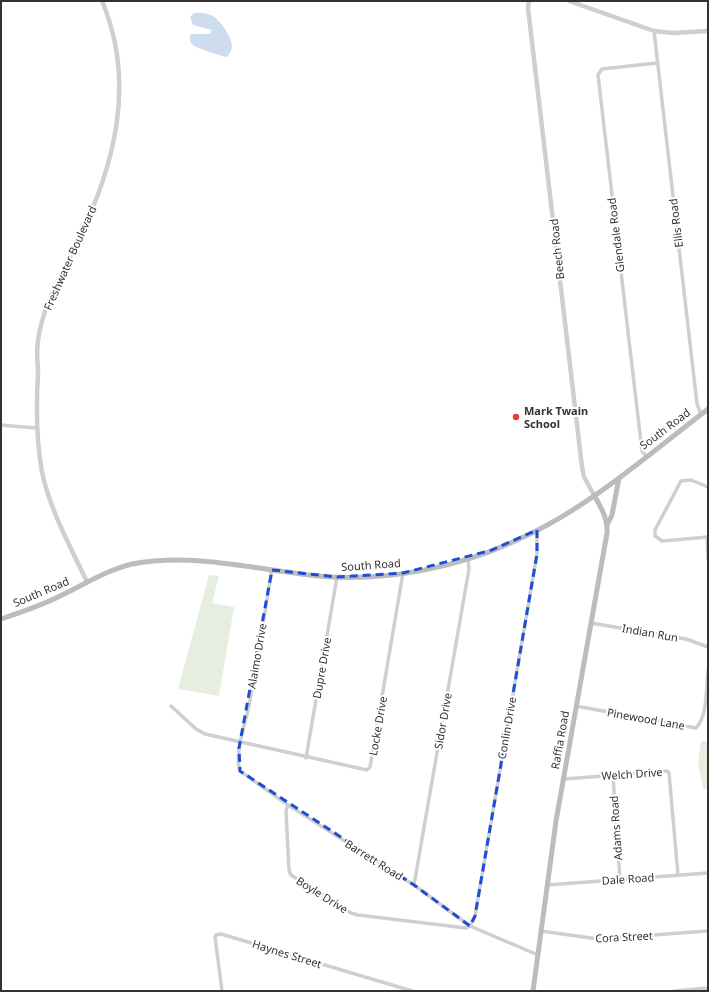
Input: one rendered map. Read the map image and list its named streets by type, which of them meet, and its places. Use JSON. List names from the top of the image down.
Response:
{
  "streets": {
    "main road": ["South Road", "Raffia Road"],
    "street": [
      "Ellis Road",
      "Glendale Road",
      "Beech Road",
      "Freshwater Boulevard",
      "Indian Run",
      "Alaimo Drive",
      "Dupre Drive",
      "Pinewood Lane",
      "Sidor Drive",
      "Locke Drive",
      "Conlin Drive",
      "Welch Drive",
      "Adams Road",
      "Barrett Road",
      "Dale Road",
      "Boyle Drive",
      "Cora Street",
      "Haynes Street"
    ]
  },
  "crossings": [
    ["Ellis Road", "Glendale Road"],
    ["Ellis Road", "South Road"],
    ["Glendale Road", "South Road"],
    ["Beech Road", "South Road"],
    ["Freshwater Boulevard", "South Road"],
    ["South Road", "Alaimo Drive"],
    ["South Road", "Dupre Drive"],
    ["South Road", "Sidor Drive"],
    ["South Road", "Locke Drive"],
    ["South Road", "Conlin Drive"],
    ["South Road", "Raffia Road"],
    ["Indian Run", "Raffia Road"],
    ["Alaimo Drive", "Locke Drive"],
    ["Alaimo Drive", "Barrett Road"],
    ["Dupre Drive", "Locke Drive"],
    ["Pinewood Lane", "Raffia Road"],
    ["Sidor Drive", "Barrett Road"],
    ["Locke Drive", "Barrett Road"],
    ["Conlin Drive", "Barrett Road"],
    ["Conlin Drive", "Boyle Drive"],
    ["Raffia Road", "Welch Drive"],
    ["Raffia Road", "Barrett Road"],
    ["Raffia Road", "Dale Road"],
    ["Raffia Road", "Cora Street"],
    ["Welch Drive", "Adams Road"],
    ["Welch Drive", "Dale Road"],
    ["Adams Road", "Dale Road"],
    ["Barrett Road", "Boyle Drive"]
  ],
  "places": ["Mark Twain School"]
}
